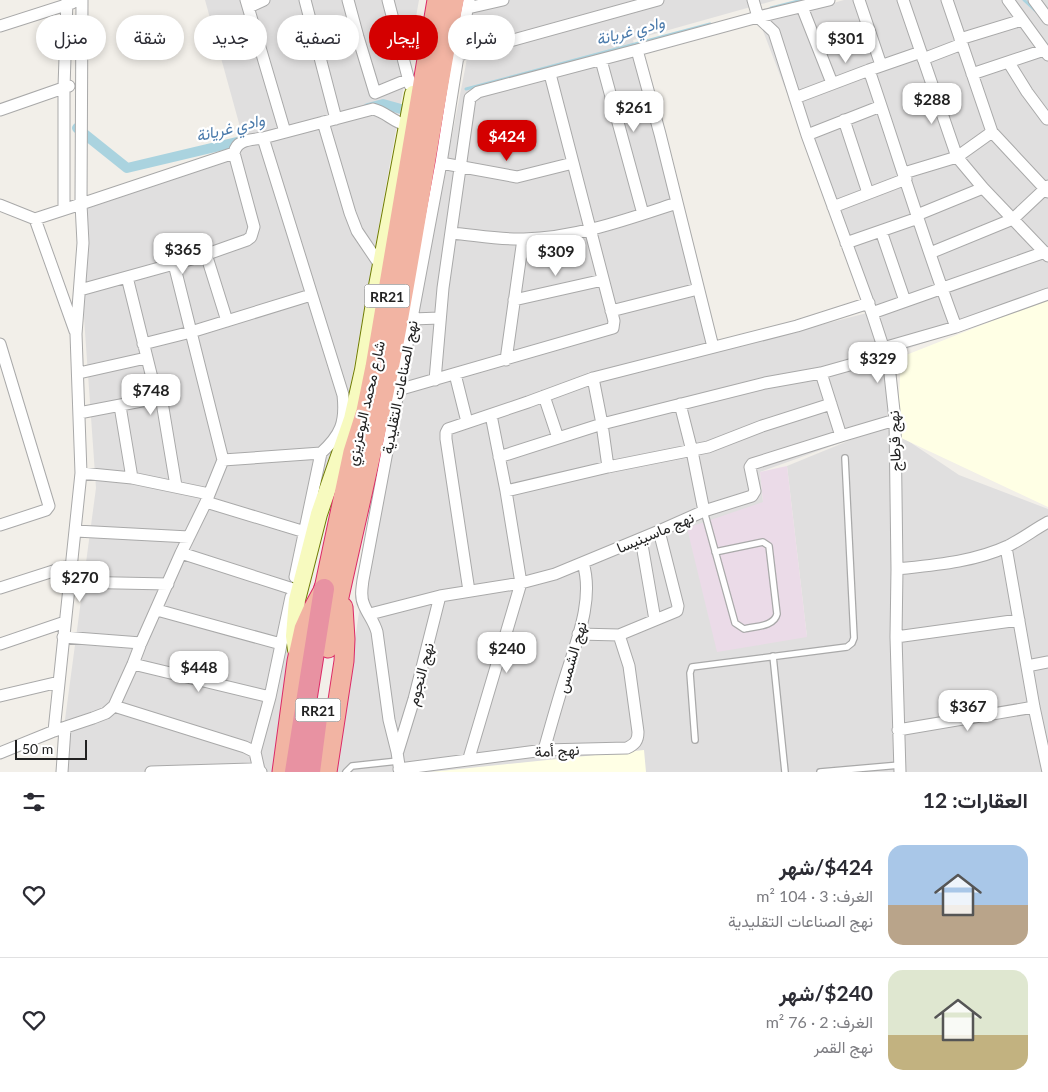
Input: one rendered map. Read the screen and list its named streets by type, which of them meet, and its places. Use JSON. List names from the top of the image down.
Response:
{
  "streets": {
    "highway": ["RR21", "شارع محمد البوعزيزي"],
    "street": [
      "نهج الصناعات التقليدية",
      "نهج قرطاج",
      "نهج ماسينيسا",
      "نهج الشمس",
      "نهج النجوم",
      "نهج أمة"
    ]
  },
  "crossings": [
    ["RR21", "شارع محمد البوعزيزي"],
    ["نهج الصناعات التقليدية", "نهج ماسينيسا"],
    ["نهج الصناعات التقليدية", "نهج النجوم"],
    ["نهج الصناعات التقليدية", "نهج أمة"],
    ["نهج ماسينيسا", "نهج الشمس"],
    ["نهج ماسينيسا", "نهج النجوم"],
    ["نهج الشمس", "نهج أمة"],
    ["نهج النجوم", "نهج أمة"]
  ],
  "water": ["وادي غريانة"],
  "scale_bar": "50 m",
  "page": {
    "chip": [
      "شراء",
      "إيجار",
      "تصفية",
      "جديد",
      "شقة",
      "منزل"
    ],
    "price": [
      "$301",
      "$288",
      "$261",
      "$424",
      "$365",
      "$309",
      "$329",
      "$748",
      "$270",
      "$240",
      "$448",
      "$367"
    ],
    "scale": "50 m",
    "heading": "العقارات: 12",
    "list": [
      {
        "name": "$424/شهر",
        "note": "الغرف: 3 · 104 m² · نهج الصناعات التقليدية"
      },
      {
        "name": "$240/شهر",
        "note": "الغرف: 2 · 76 m² · نهج القمر"
      }
    ]
  }
}
